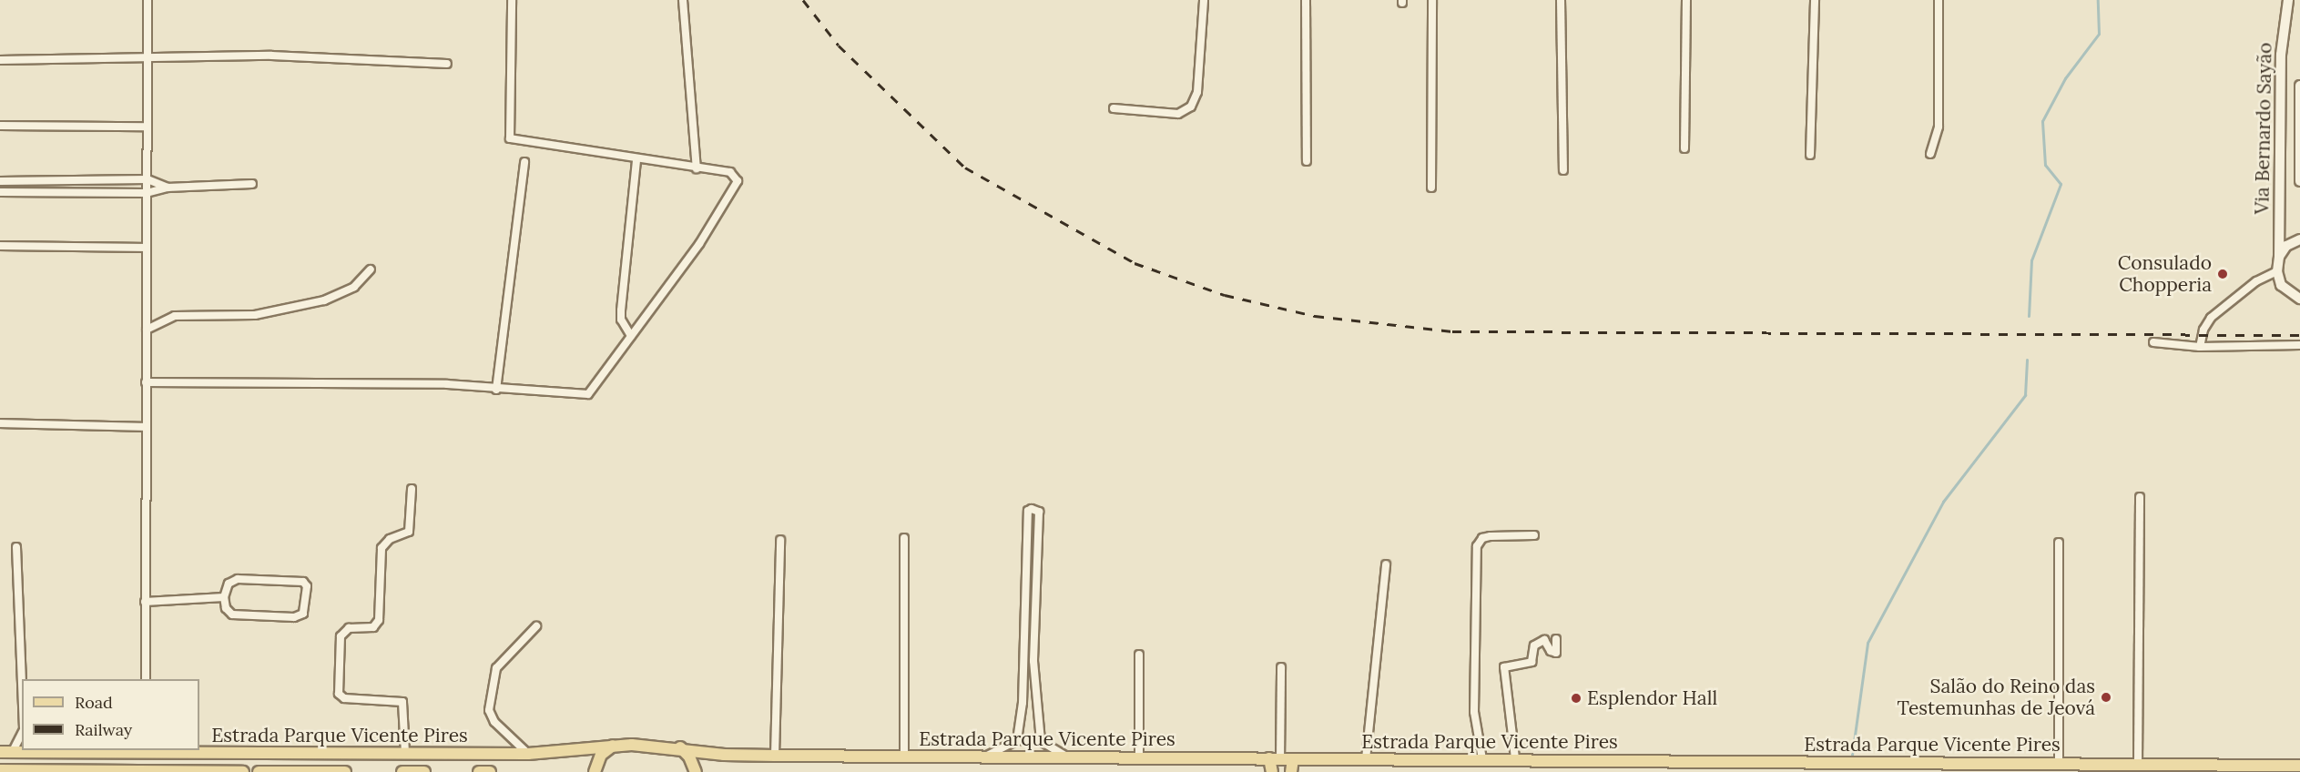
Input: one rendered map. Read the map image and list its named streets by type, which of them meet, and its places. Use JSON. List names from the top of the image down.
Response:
{
  "streets": {
    "main road": ["Via Bernardo Sayão", "Estrada Parque Vicente Pires"]
  },
  "places": ["Consulado Chopperia", "Salão do Reino das Testemunhas de Jeová", "Esplendor Hall"],
  "legend": ["Road", "Railway"]
}
